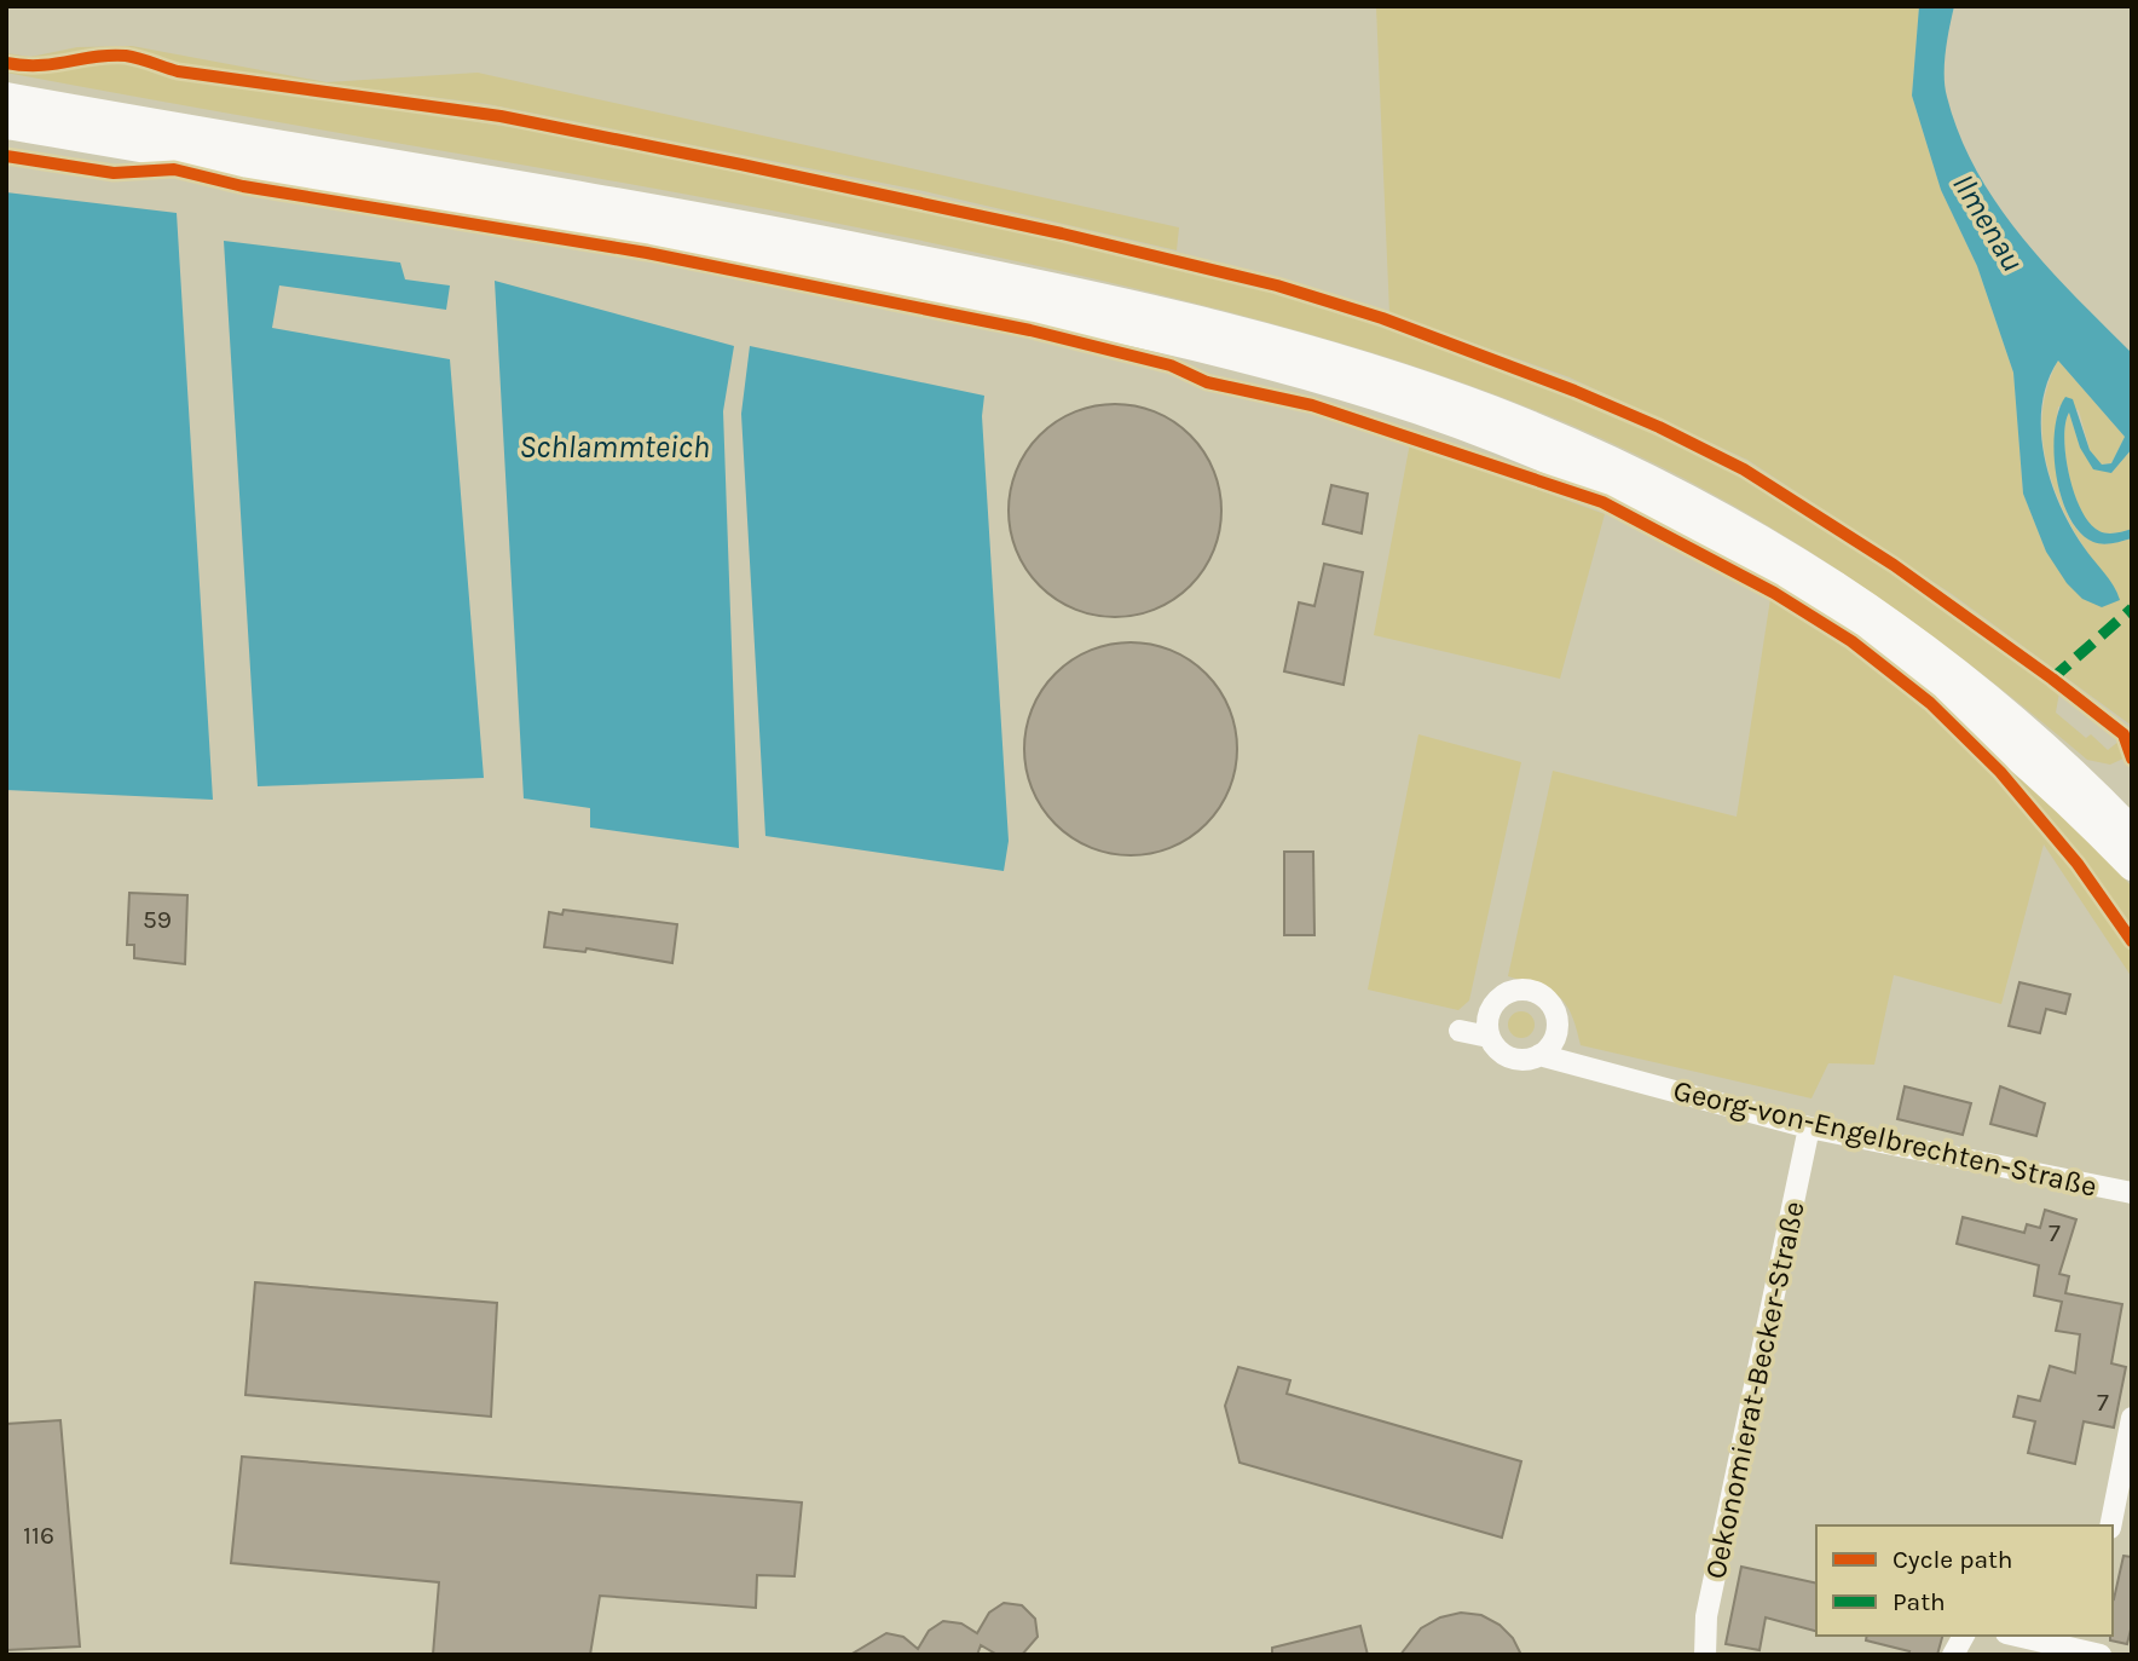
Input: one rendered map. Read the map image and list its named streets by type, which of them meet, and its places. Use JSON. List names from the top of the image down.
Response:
{
  "streets": {
    "street": ["Georg-von-Engelbrechten-Straße", "Oekonomierat-Becker-Straße"]
  },
  "crossings": [
    ["Georg-von-Engelbrechten-Straße", "Oekonomierat-Becker-Straße"]
  ],
  "water": ["Ilmenau", "Schlammteich"],
  "house_numbers": [
    "59",
    "7",
    "7",
    "116"
  ],
  "legend": ["Cycle path", "Path"]
}
